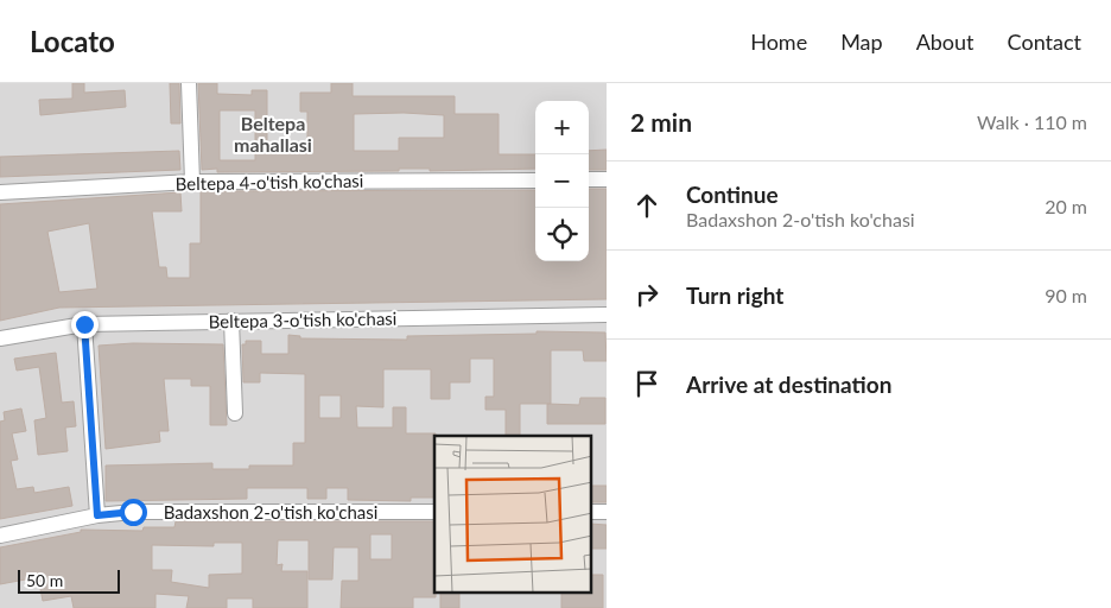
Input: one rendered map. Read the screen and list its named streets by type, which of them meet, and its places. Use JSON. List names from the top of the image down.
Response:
{
  "streets": {
    "street": ["Beltepa 4-o'tish ko'chasi", "Beltepa 3-o'tish ko'chasi", "Badaxshon 2-o'tish ko'chasi"]
  },
  "districts": ["Beltepa mahallasi"],
  "scale_bar": "50 m",
  "page": {
    "header": "Locato",
    "nav": [
      "Home",
      "Map",
      "About",
      "Contact"
    ],
    "heading": ["2 min", "Walk · 110 m"],
    "map_buttons": ["+", "−"],
    "list": [
      ["Continue", "Badaxshon 2-o'tish ko'chasi", "20 m"],
      ["Turn right", "90 m"],
      "Arrive at destination"
    ],
    "scale": "50 m"
  }
}
